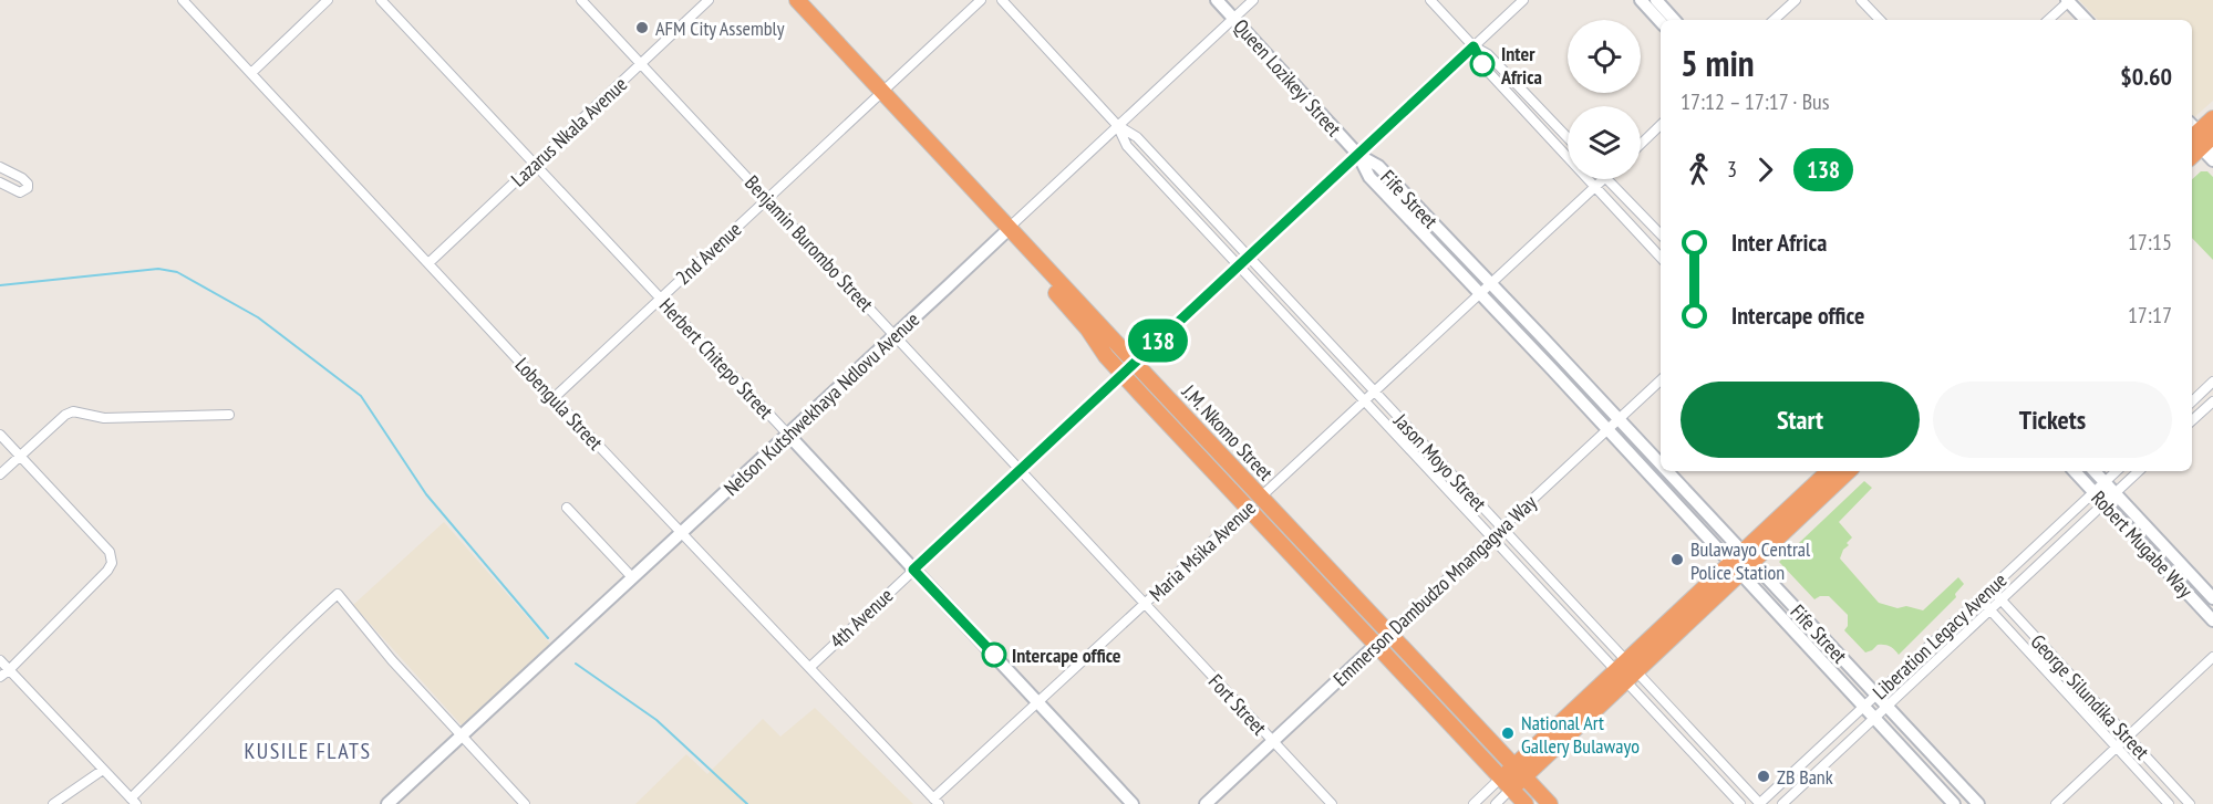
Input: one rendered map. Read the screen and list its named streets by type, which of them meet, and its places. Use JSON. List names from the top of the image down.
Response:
{
  "streets": {
    "highway": ["J.M. Nkomo Street"],
    "street": [
      "Queen Lozikeyi Street",
      "Lazarus Nkala Avenue",
      "Fife Street",
      "Benjamin Burombo Street",
      "2nd Avenue",
      "Herbert Chitepo Street",
      "Lobengula Street",
      "Nelson Kutshwekhaya Ndlovu Avenue",
      "Jason Moyo Street",
      "Robert Mugabe Way",
      "Maria Msika Avenue",
      "Emmerson Dambudzo Mnangagwa Way",
      "4th Avenue",
      "Liberation Legacy Avenue",
      "George Silundika Street",
      "Fort Street"
    ]
  },
  "crossings": [
    ["Queen Lozikeyi Street", "Fife Street"],
    ["Queen Lozikeyi Street", "Nelson Kutshwekhaya Ndlovu Avenue"],
    ["Queen Lozikeyi Street", "4th Avenue"],
    ["Lazarus Nkala Avenue", "Benjamin Burombo Street"],
    ["Lazarus Nkala Avenue", "Herbert Chitepo Street"],
    ["Lazarus Nkala Avenue", "Lobengula Street"],
    ["Fife Street", "Maria Msika Avenue"],
    ["Fife Street", "Emmerson Dambudzo Mnangagwa Way"],
    ["Fife Street", "4th Avenue"],
    ["Fife Street", "Liberation Legacy Avenue"],
    ["Benjamin Burombo Street", "2nd Avenue"],
    ["Benjamin Burombo Street", "Nelson Kutshwekhaya Ndlovu Avenue"],
    ["Benjamin Burombo Street", "Maria Msika Avenue"],
    ["Benjamin Burombo Street", "4th Avenue"],
    ["Benjamin Burombo Street", "Fort Street"],
    ["2nd Avenue", "Herbert Chitepo Street"],
    ["2nd Avenue", "Lobengula Street"],
    ["2nd Avenue", "J.M. Nkomo Street"],
    ["Herbert Chitepo Street", "Nelson Kutshwekhaya Ndlovu Avenue"],
    ["Herbert Chitepo Street", "Maria Msika Avenue"],
    ["Herbert Chitepo Street", "4th Avenue"],
    ["Lobengula Street", "Nelson Kutshwekhaya Ndlovu Avenue"],
    ["Lobengula Street", "Maria Msika Avenue"],
    ["Lobengula Street", "4th Avenue"],
    ["Nelson Kutshwekhaya Ndlovu Avenue", "J.M. Nkomo Street"],
    ["Nelson Kutshwekhaya Ndlovu Avenue", "Jason Moyo Street"],
    ["J.M. Nkomo Street", "Maria Msika Avenue"],
    ["J.M. Nkomo Street", "Emmerson Dambudzo Mnangagwa Way"],
    ["J.M. Nkomo Street", "4th Avenue"],
    ["Jason Moyo Street", "Maria Msika Avenue"],
    ["Jason Moyo Street", "Emmerson Dambudzo Mnangagwa Way"],
    ["Jason Moyo Street", "4th Avenue"],
    ["Jason Moyo Street", "Liberation Legacy Avenue"],
    ["Robert Mugabe Way", "Liberation Legacy Avenue"],
    ["Maria Msika Avenue", "Fort Street"],
    ["Emmerson Dambudzo Mnangagwa Way", "Fort Street"],
    ["Liberation Legacy Avenue", "George Silundika Street"]
  ],
  "districts": ["KUSILE FLATS"],
  "places": [
    "AFM City Assembly",
    "Inter Africa",
    "Bulawayo Central Police Station",
    "Intercape office",
    "National Art Gallery Bulawayo",
    "ZB Bank"
  ],
  "lines": ["bus line 138"],
  "page": {
    "on_map": "138",
    "heading": ["5 min", "17:12 – 17:17 · Bus", "$0.60"],
    "legs": ["3", "138"],
    "list": [
      {
        "name": "Inter Africa",
        "value": "17:15"
      },
      {
        "name": "Intercape office",
        "value": "17:17"
      }
    ],
    "buttons": ["Start", "Tickets"]
  }
}
